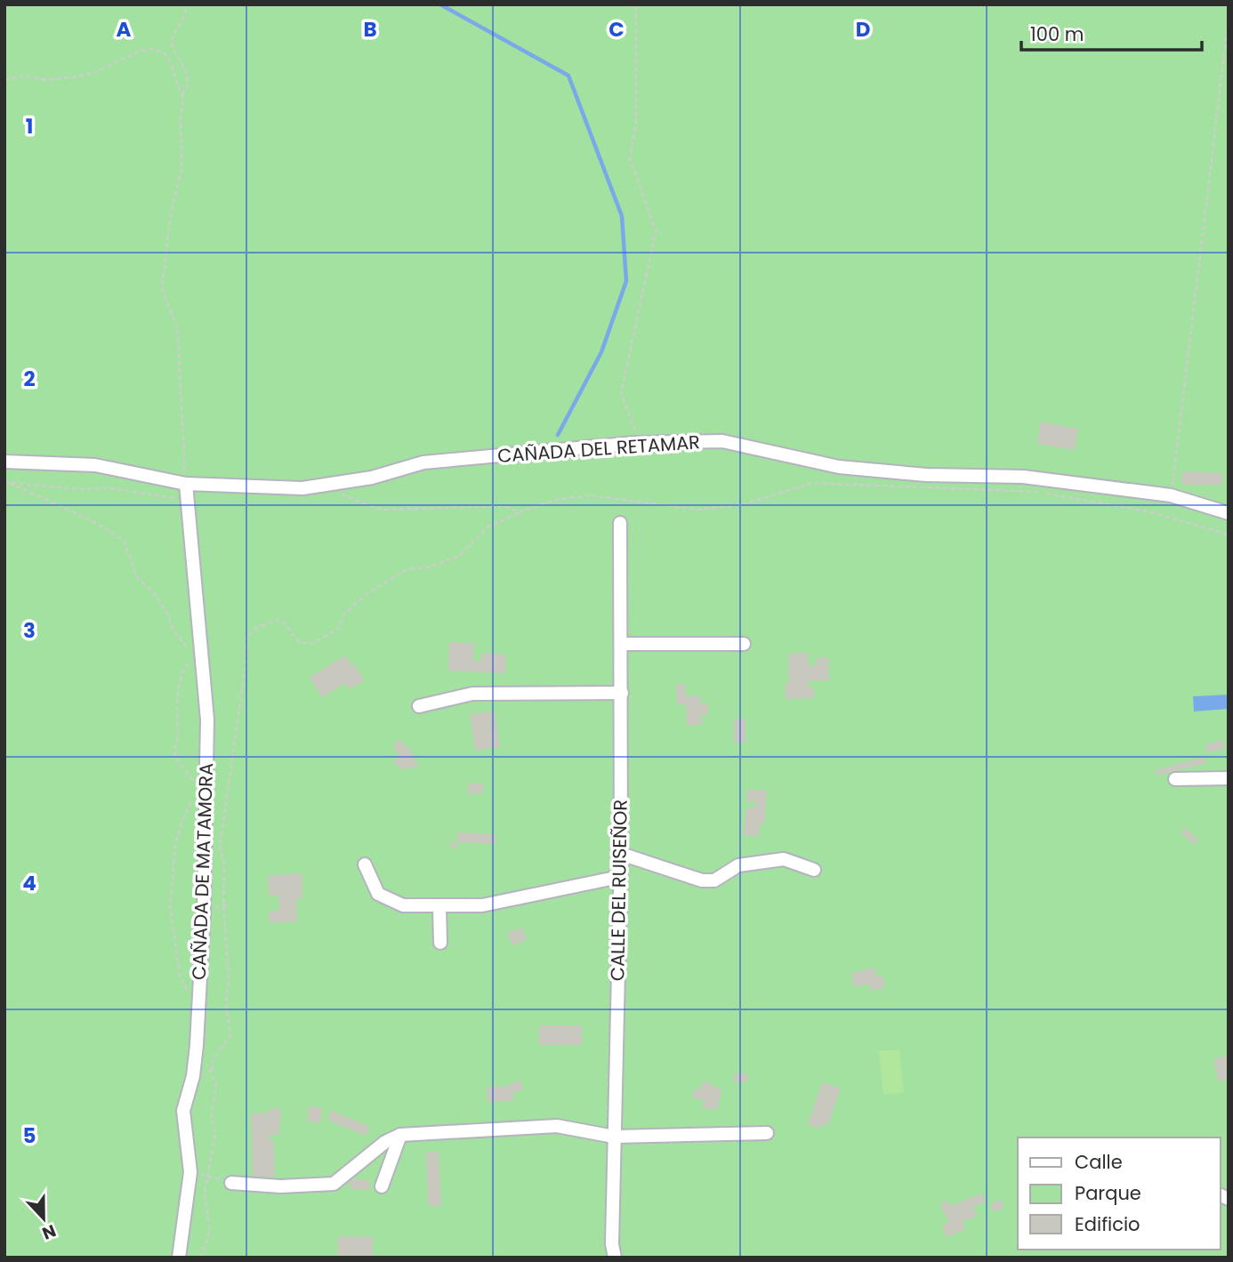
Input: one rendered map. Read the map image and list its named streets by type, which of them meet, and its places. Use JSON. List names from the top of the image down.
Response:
{
  "streets": {
    "street": ["CAÑADA DEL RETAMAR", "CAÑADA DE MATAMORA", "CALLE DEL RUISEÑOR"]
  },
  "crossings": [
    ["CAÑADA DEL RETAMAR", "CAÑADA DE MATAMORA"]
  ],
  "legend": ["Calle", "Parque", "Edificio"],
  "scale_bar": "100 m",
  "north": "bottom",
  "grid": {
    "columns": [
      "A",
      "B",
      "C",
      "D"
    ],
    "rows": [
      "1",
      "2",
      "3",
      "4",
      "5"
    ]
  }
}
